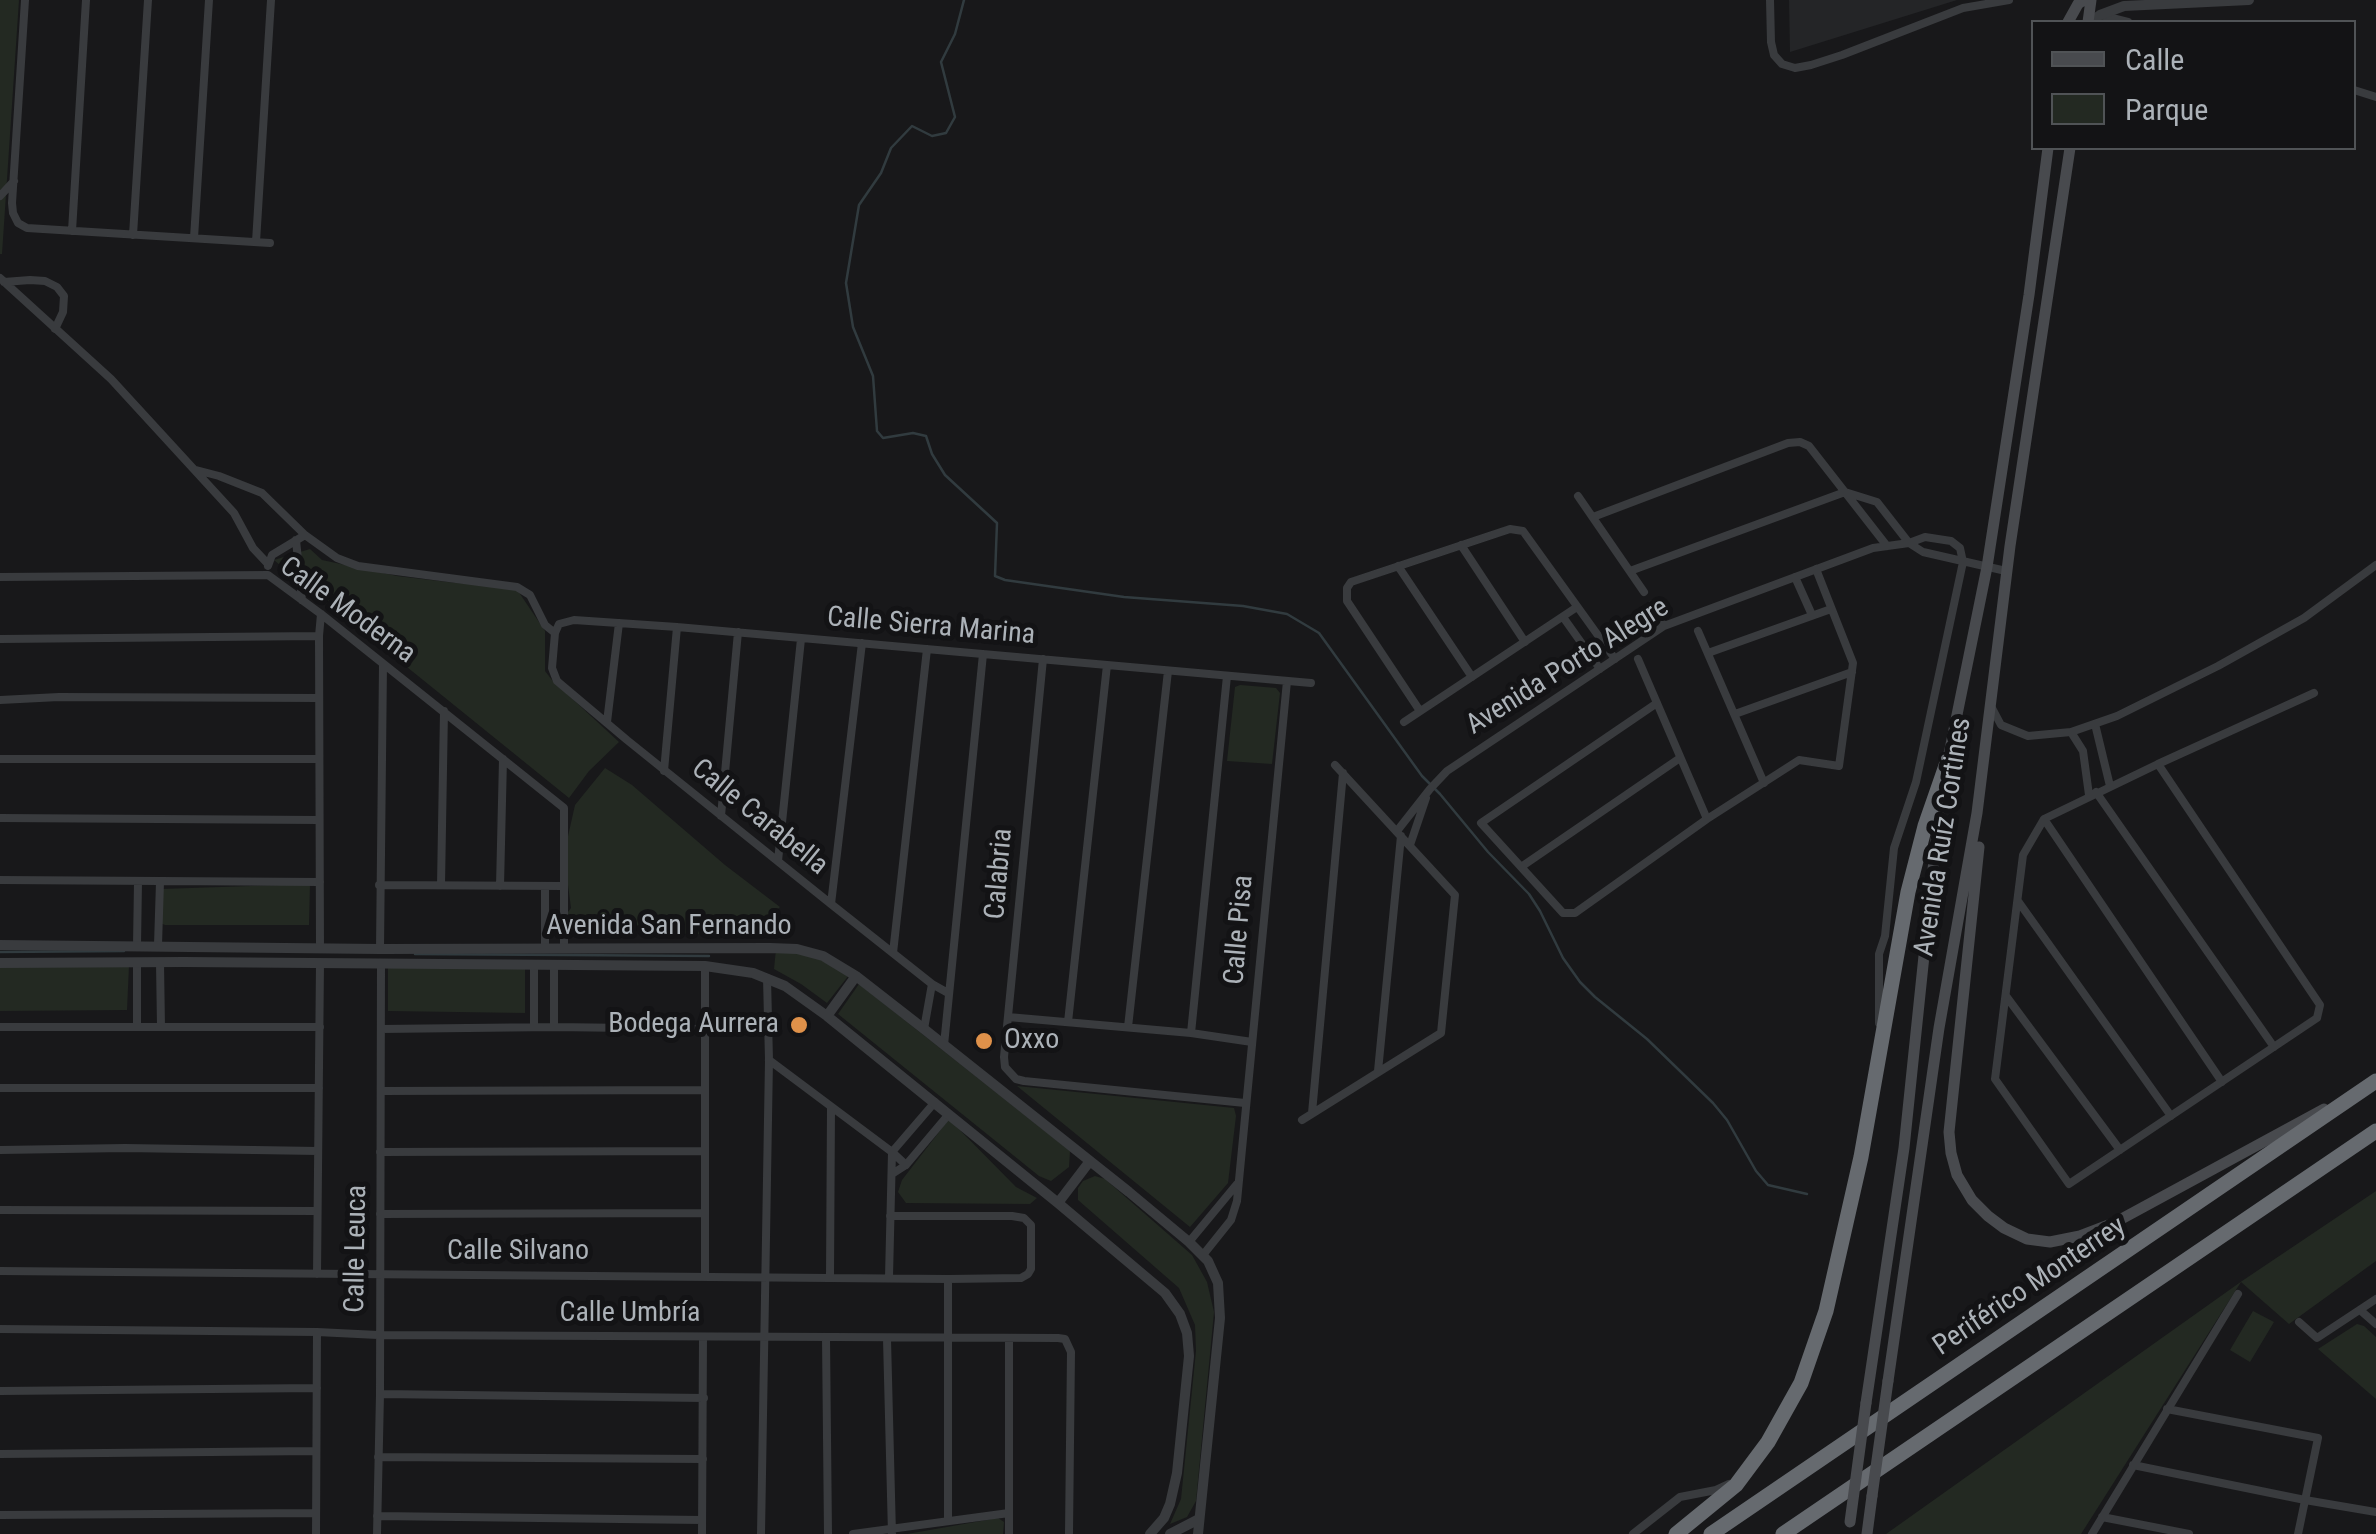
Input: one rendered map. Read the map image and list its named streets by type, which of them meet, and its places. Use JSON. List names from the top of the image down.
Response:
{
  "streets": {
    "highway": ["Periférico Monterrey"],
    "main road": ["Avenida Ruíz Cortines"],
    "street": [
      "Calle Moderna",
      "Calle Sierra Marina",
      "Avenida Porto Alegre",
      "Calle Carabella",
      "Calabria",
      "Avenida San Fernando",
      "Calle Pisa",
      "Calle Leuca",
      "Calle Silvano",
      "Calle Umbría"
    ]
  },
  "crossings": [
    ["Calle Sierra Marina", "Calle Carabella"],
    ["Calle Sierra Marina", "Calabria"],
    ["Calle Sierra Marina", "Calle Pisa"],
    ["Calabria", "Calle Pisa"],
    ["Avenida San Fernando", "Calle Pisa"],
    ["Avenida San Fernando", "Calle Leuca"],
    ["Calle Leuca", "Calle Silvano"],
    ["Calle Leuca", "Calle Umbría"]
  ],
  "places": ["Bodega Aurrera", "Oxxo"],
  "legend": ["Calle", "Parque"]
}
